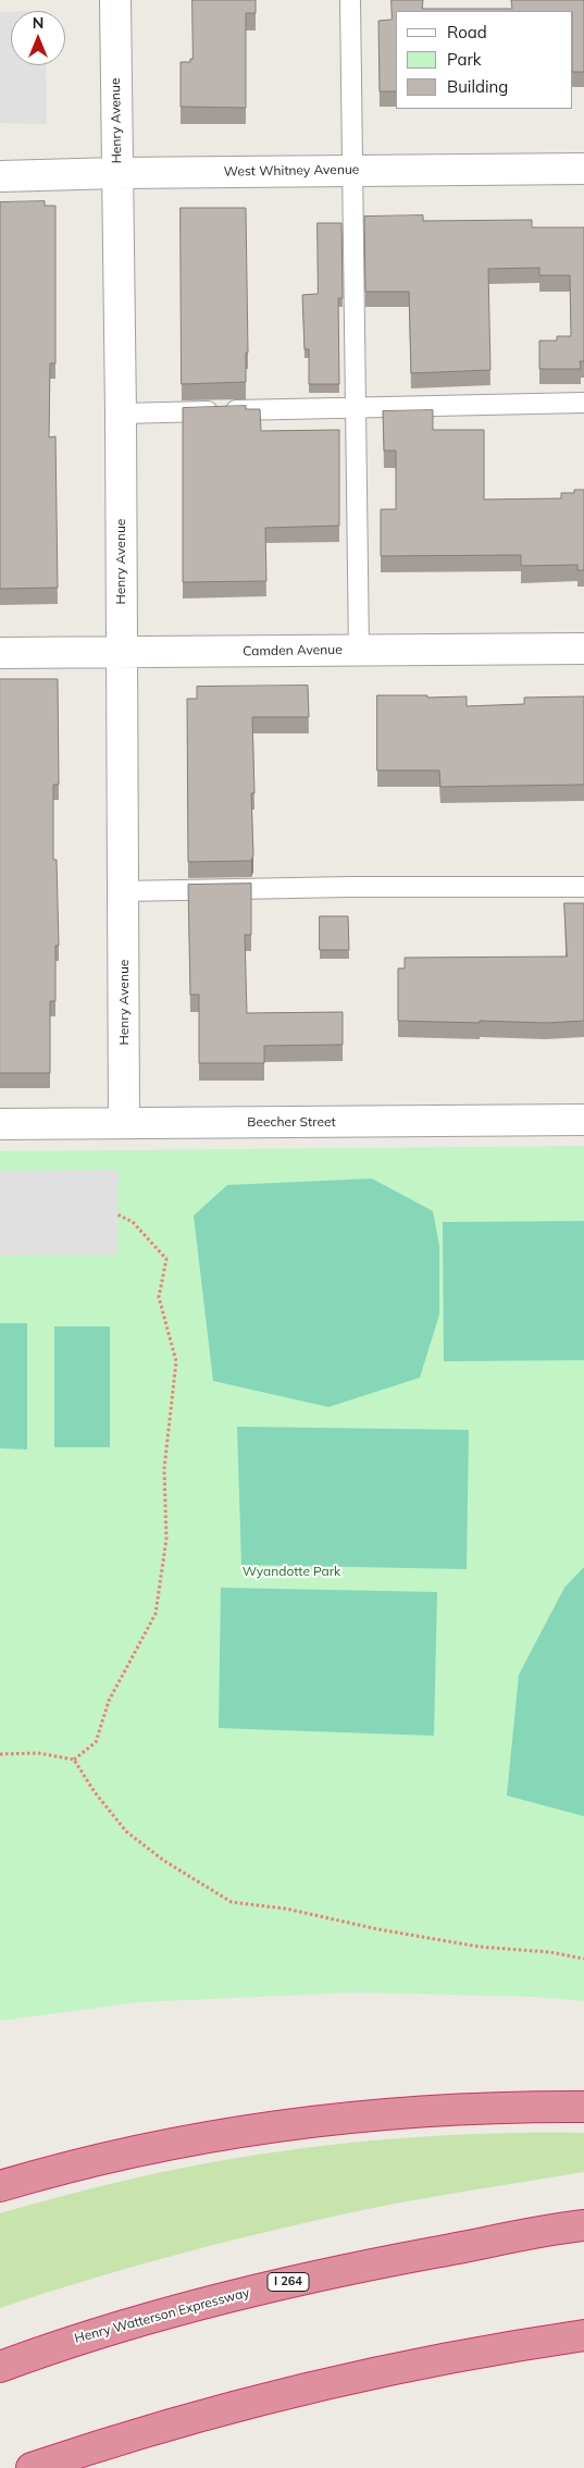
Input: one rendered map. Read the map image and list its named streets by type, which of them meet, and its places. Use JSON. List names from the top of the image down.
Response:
{
  "streets": {
    "highway": ["I 264", "Henry Watterson Expressway"],
    "street": [
      "Henry Avenue",
      "West Whitney Avenue",
      "Camden Avenue",
      "Beecher Street"
    ]
  },
  "crossings": [
    ["Henry Avenue", "West Whitney Avenue"],
    ["Henry Avenue", "Camden Avenue"],
    ["Henry Avenue", "Beecher Street"]
  ],
  "parks": ["Wyandotte Park"],
  "legend": ["Road", "Park", "Building"],
  "north": "top"
}
